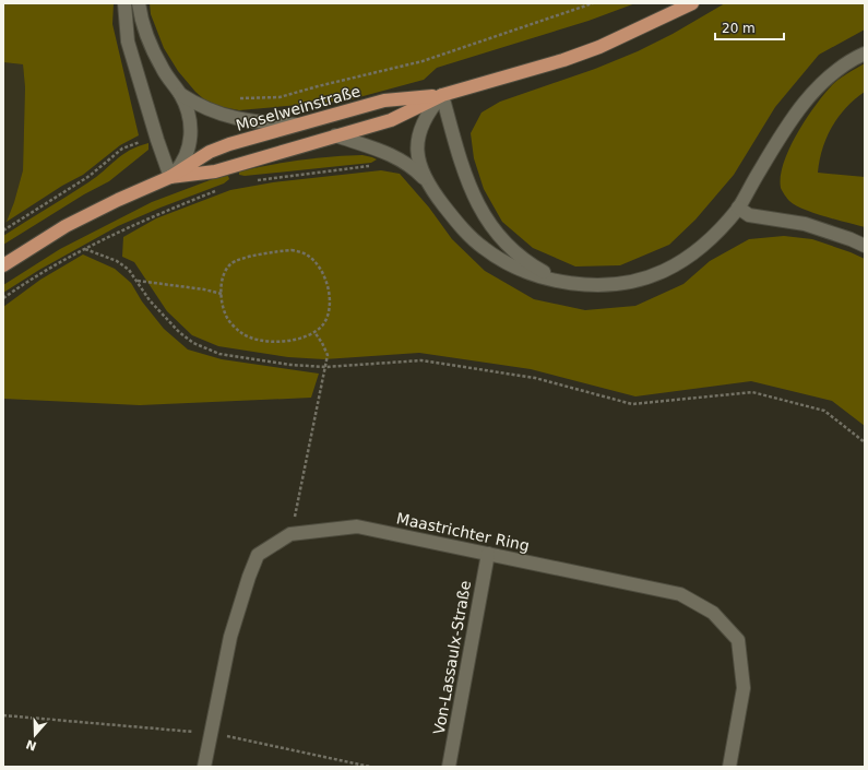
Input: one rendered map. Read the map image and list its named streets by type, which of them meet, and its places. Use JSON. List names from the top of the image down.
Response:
{
  "streets": {
    "main road": ["Moselweinstraße"],
    "street": ["Maastrichter Ring", "Von-Lassaulx-Straße"]
  },
  "crossings": [
    ["Maastrichter Ring", "Von-Lassaulx-Straße"]
  ],
  "scale_bar": "20 m",
  "north": "bottom"
}
